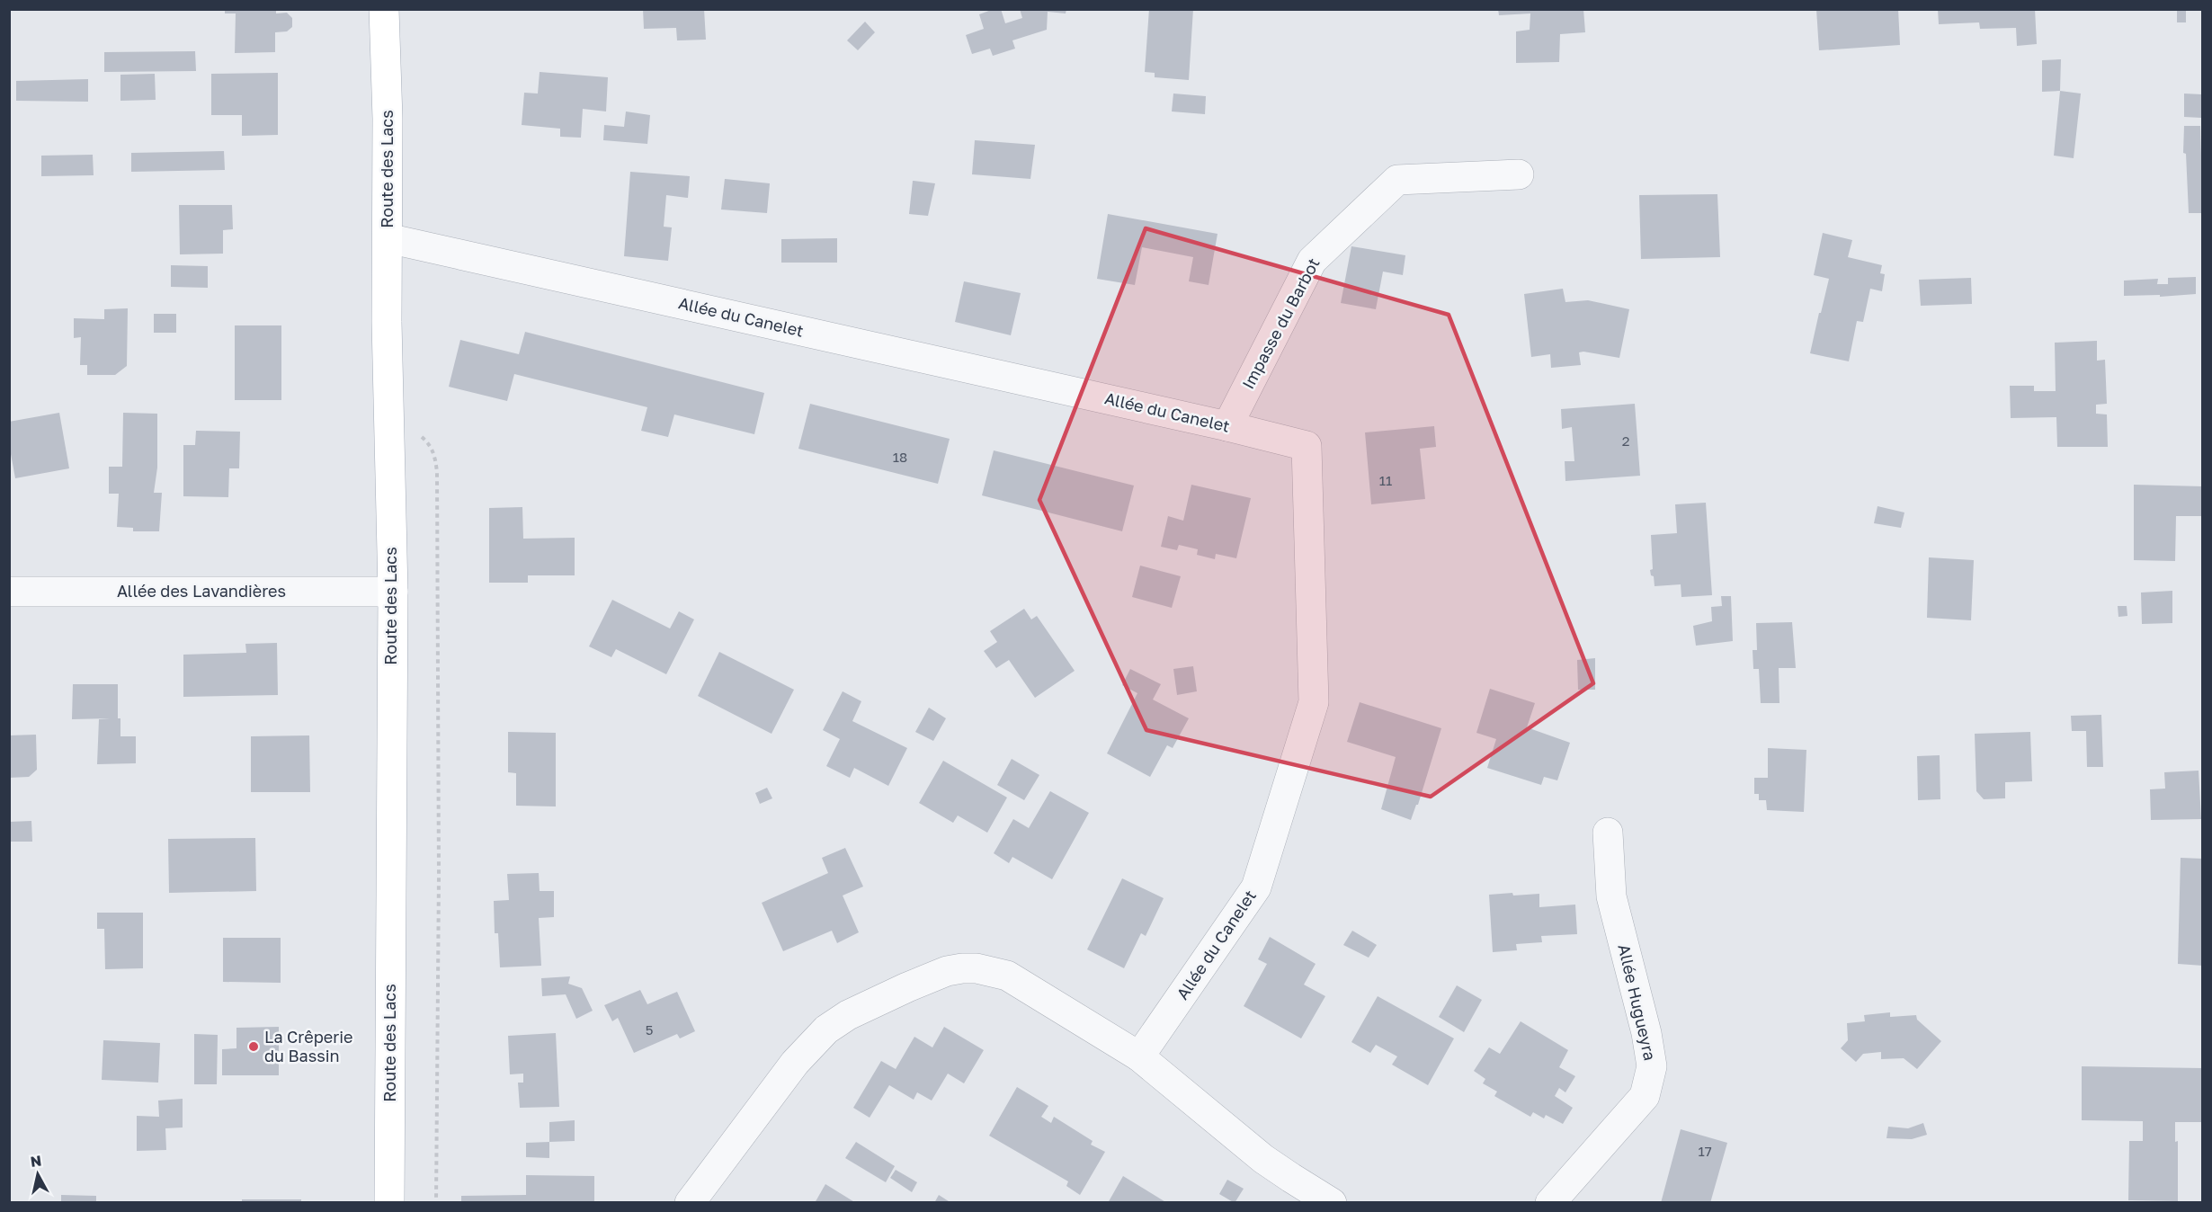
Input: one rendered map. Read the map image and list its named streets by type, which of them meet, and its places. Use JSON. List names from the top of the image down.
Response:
{
  "streets": {
    "main road": ["Route des Lacs"],
    "street": [
      "Allée du Canelet",
      "Impasse du Barbot",
      "Allée des Lavandières",
      "Allée Hugueyra"
    ]
  },
  "crossings": [
    ["Route des Lacs", "Allée du Canelet"],
    ["Route des Lacs", "Allée des Lavandières"],
    ["Allée du Canelet", "Impasse du Barbot"]
  ],
  "places": ["La Crêperie du Bassin"],
  "house_numbers": [
    "2",
    "18",
    "11",
    "5",
    "17"
  ],
  "north": "top"
}
